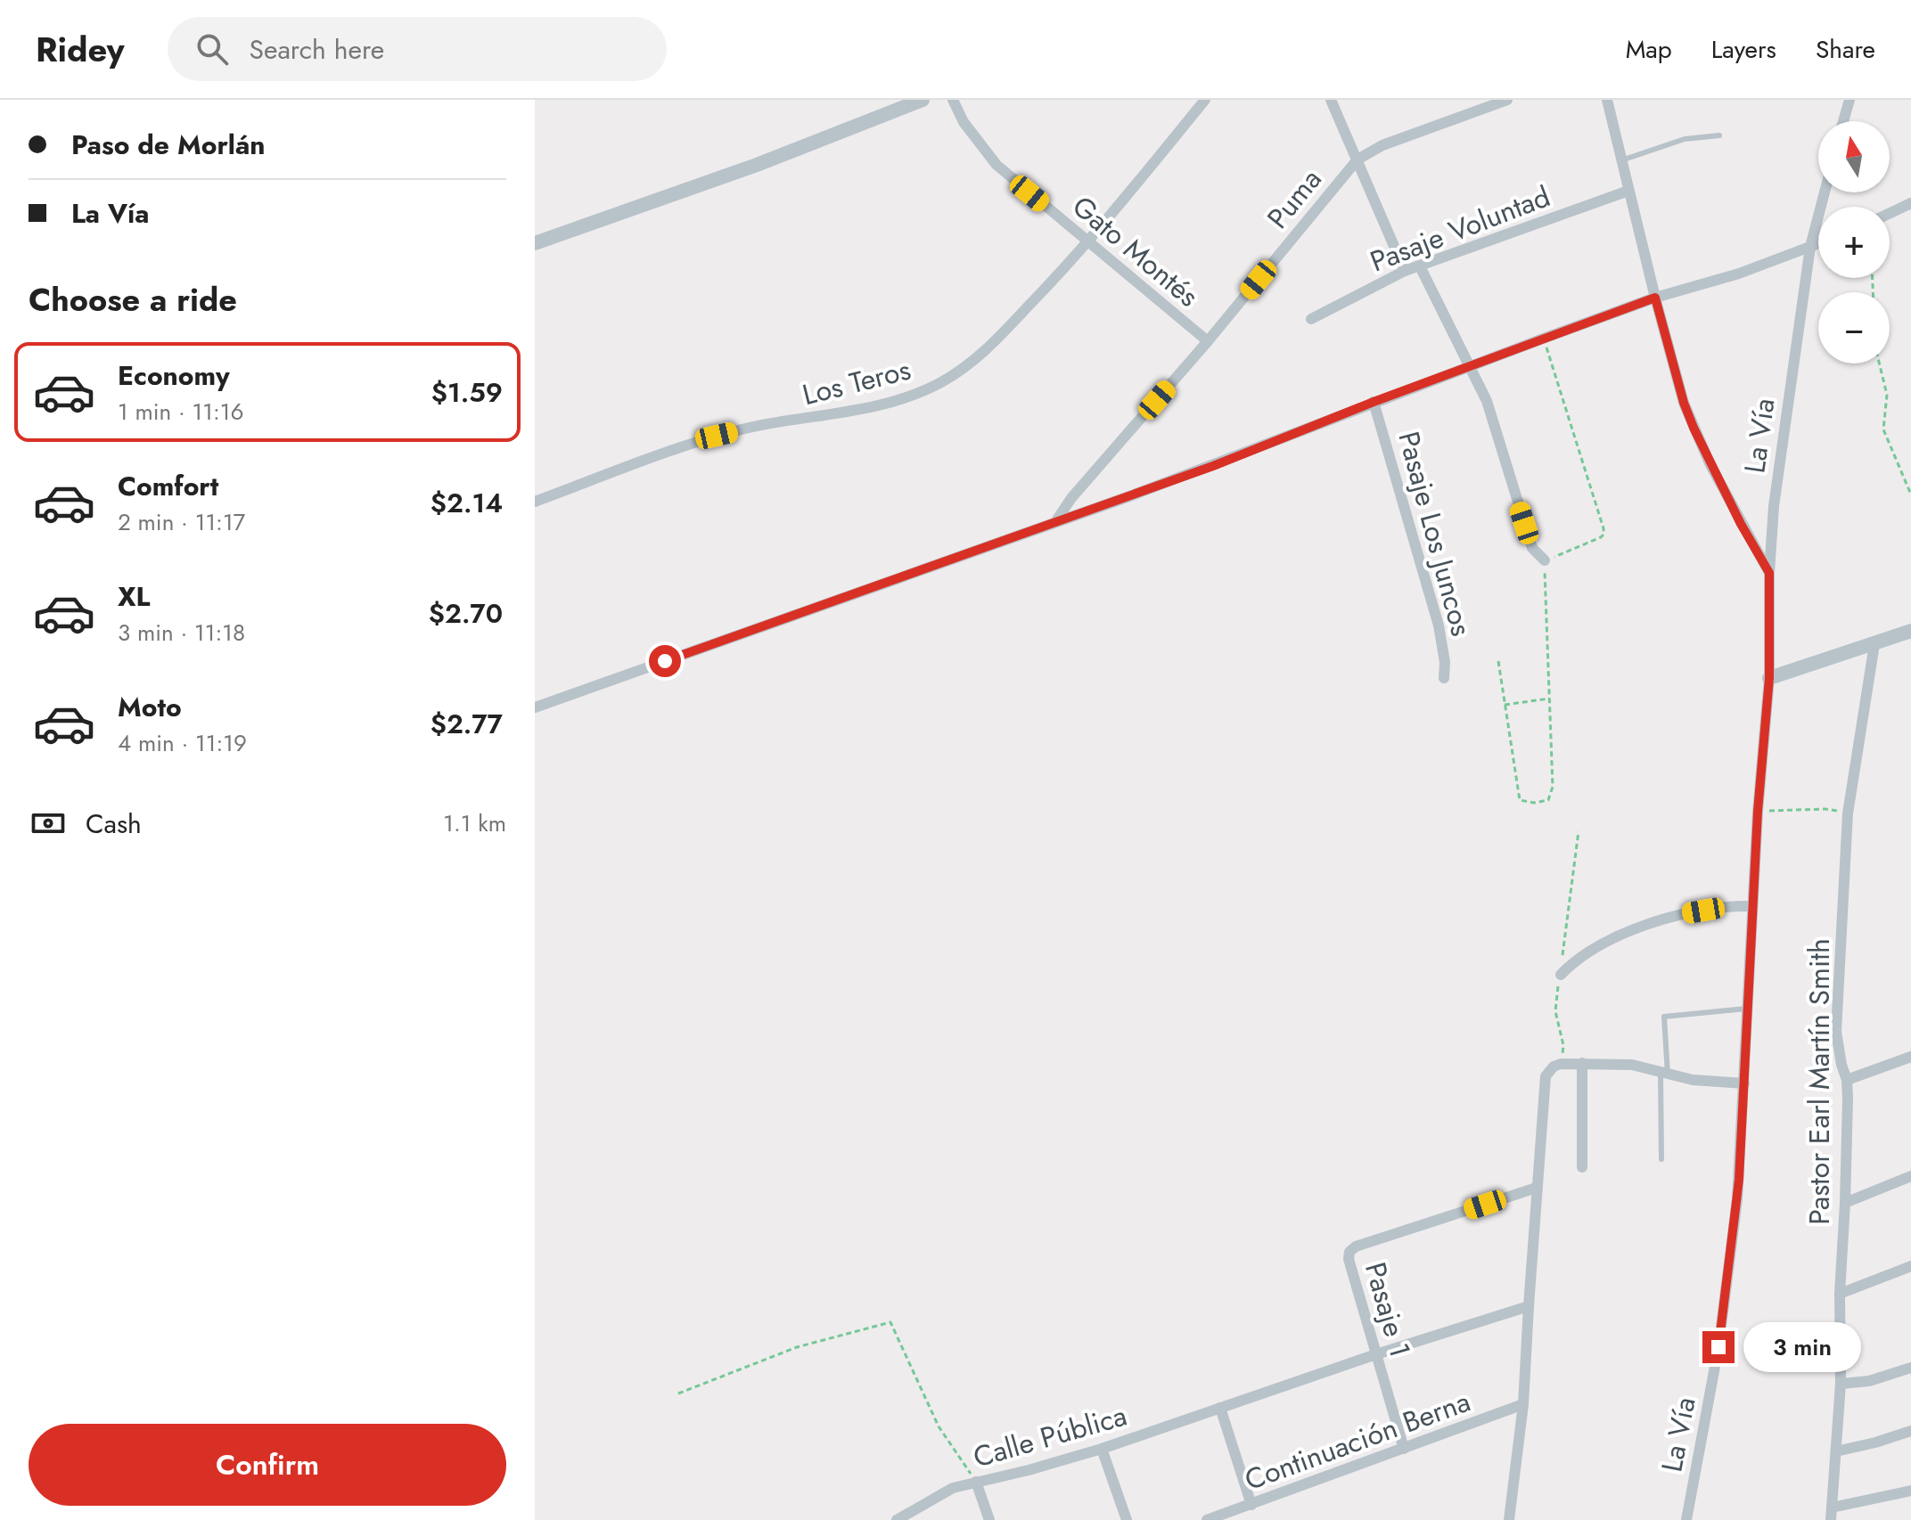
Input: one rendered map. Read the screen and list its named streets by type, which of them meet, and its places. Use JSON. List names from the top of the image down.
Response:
{
  "streets": {
    "street": [
      "Puma",
      "Pasaje Voluntad",
      "Gato Montés",
      "Los Teros",
      "La Vía",
      "Pasaje Los Juncos",
      "Pastor Earl Martín Smith",
      "Pasaje 1",
      "Calle Pública",
      "Continuación Berna"
    ]
  },
  "crossings": [
    ["Puma", "Gato Montés"],
    ["Gato Montés", "Los Teros"],
    ["Pasaje 1", "Calle Pública"],
    ["Pasaje 1", "Continuación Berna"]
  ],
  "north": "top",
  "page": {
    "header": "Ridey",
    "search": "Search here",
    "nav": ["Map", "Layers", "Share"],
    "banner": ["Paso de Morlán", "La Vía"],
    "map_buttons": ["+", "−"],
    "heading": "Choose a ride",
    "list": [
      {
        "name": "Economy",
        "note": "1 min · 11:16",
        "value": "$1.59"
      },
      {
        "name": "Comfort",
        "note": "2 min · 11:17",
        "value": "$2.14"
      },
      {
        "name": "XL",
        "note": "3 min · 11:18",
        "value": "$2.70"
      },
      {
        "name": "Moto",
        "note": "4 min · 11:19",
        "value": "$2.77"
      }
    ],
    "pay": ["Cash", "1.1 km"],
    "bubble": "3 min",
    "buttons": "Confirm"
  }
}
